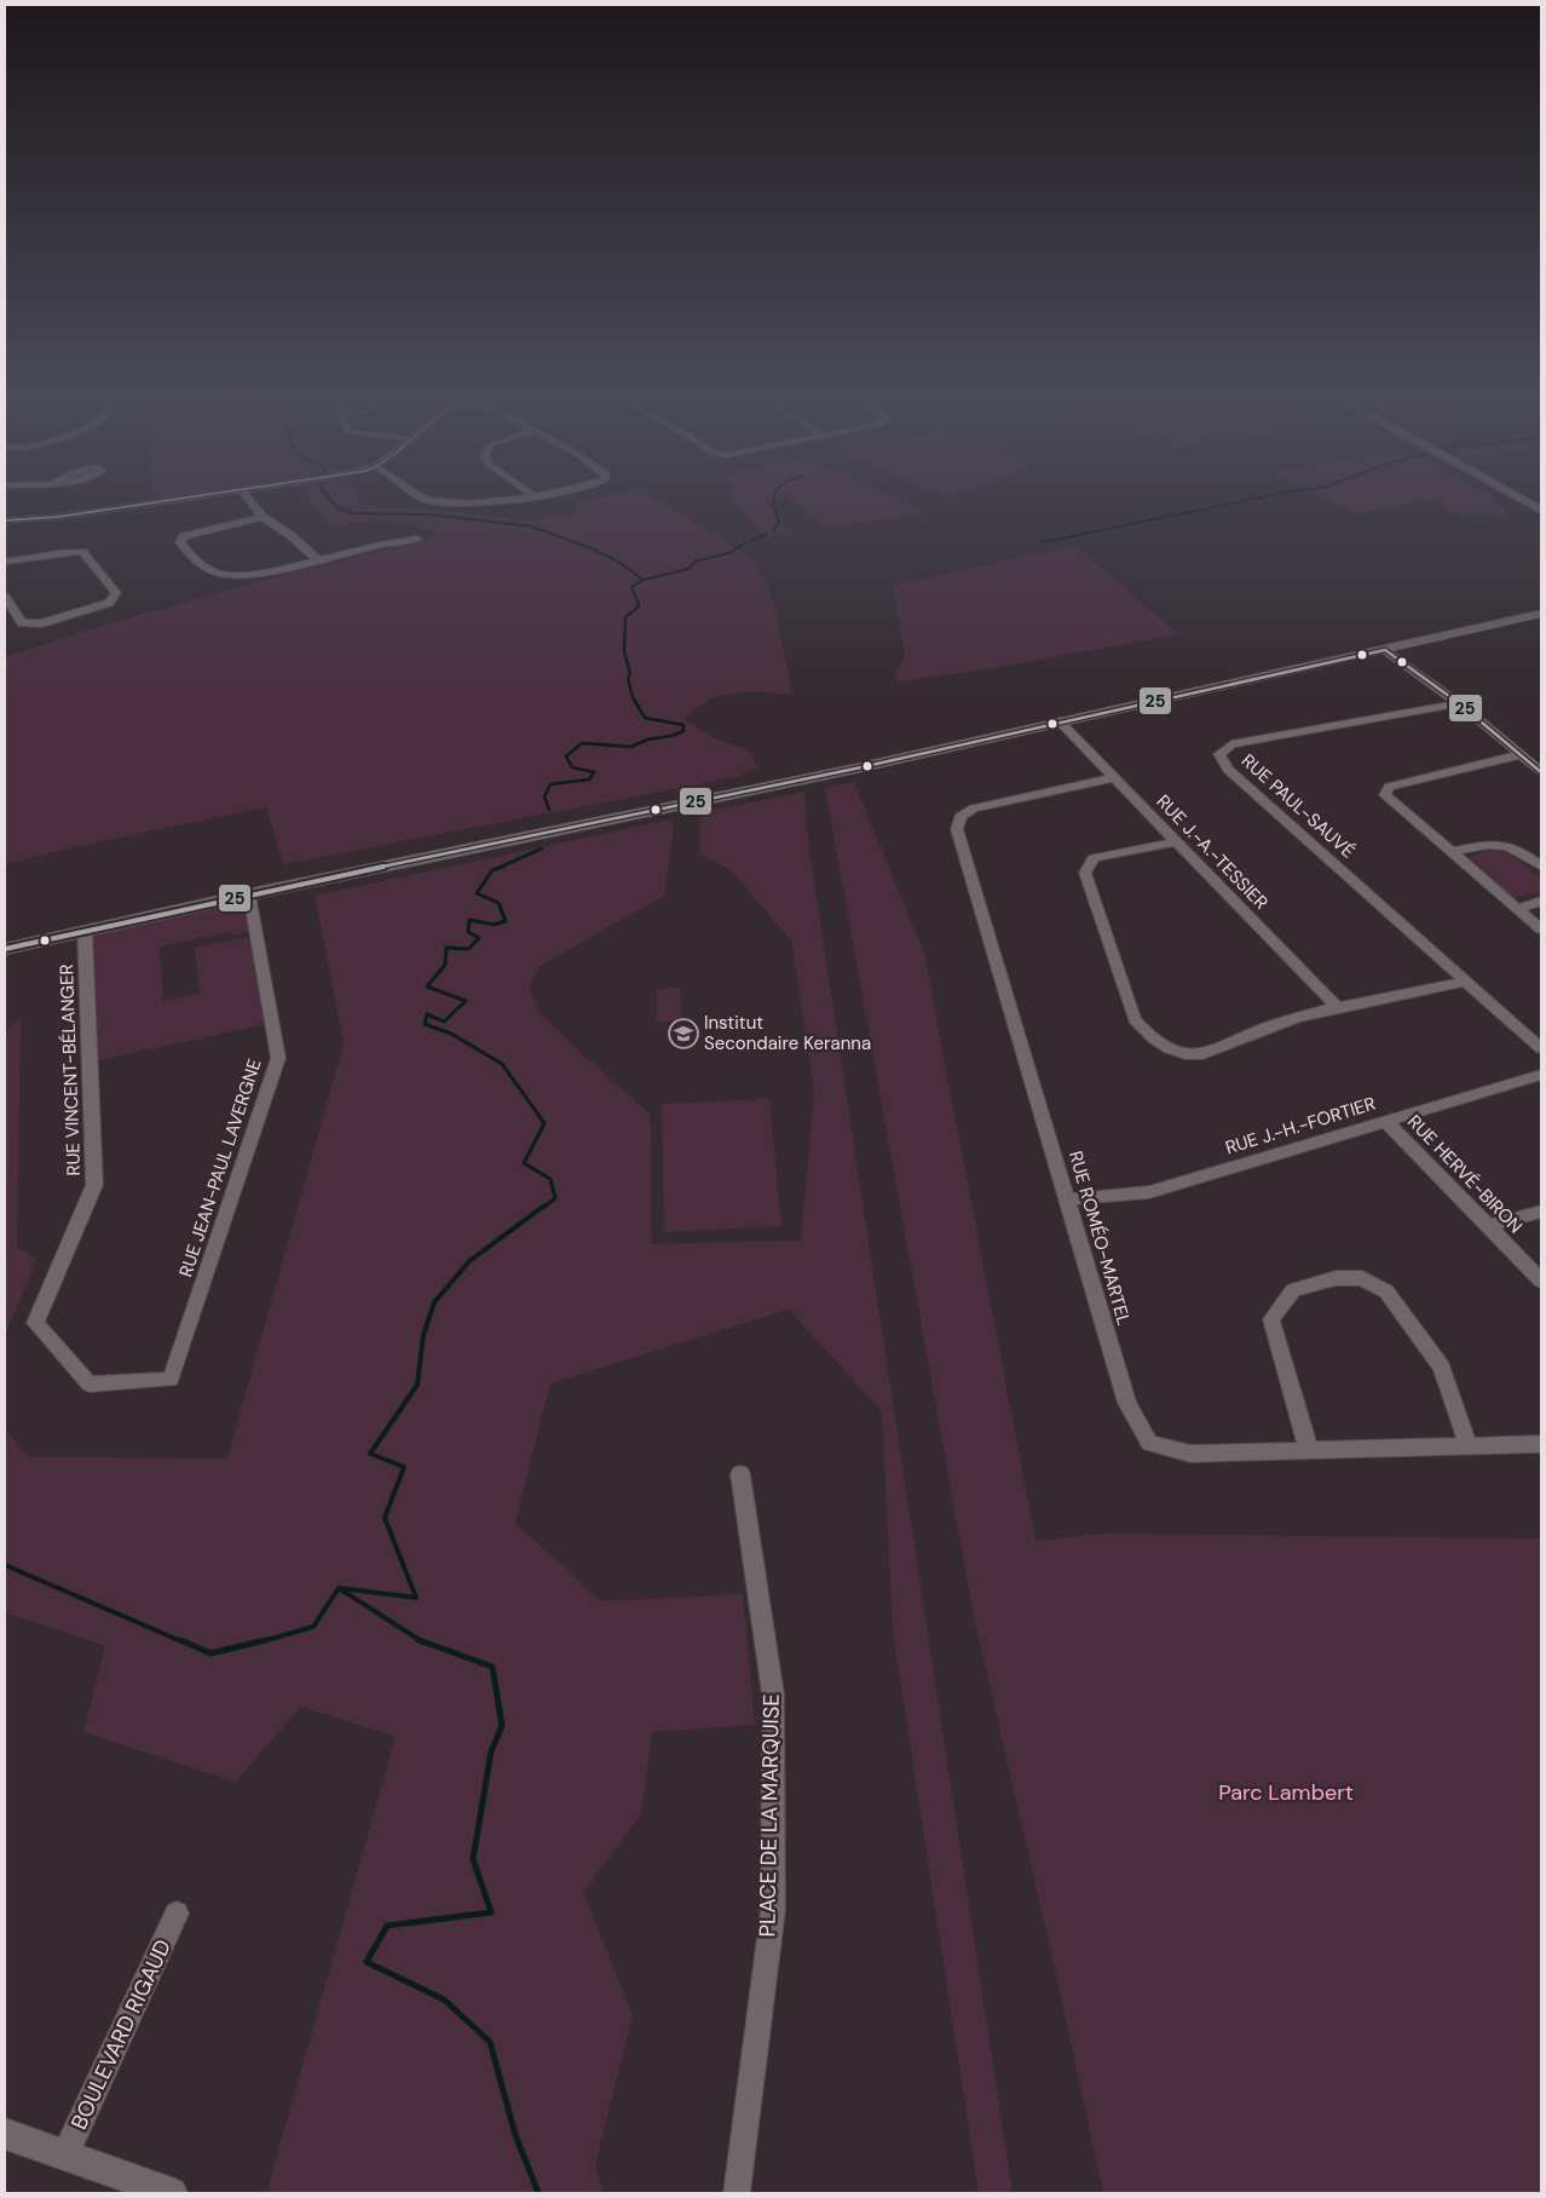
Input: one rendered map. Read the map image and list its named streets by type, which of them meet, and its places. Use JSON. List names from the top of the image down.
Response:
{
  "streets": {
    "street": [
      "RUE PAUL-SAUVÉ",
      "RUE J.-A.-TESSIER",
      "RUE VINCENT-BÉLANGER",
      "RUE J.-H.-FORTIER",
      "RUE JEAN-PAUL LAVERGNE",
      "RUE HERVÉ-BIRON",
      "RUE ROMÉO-MARTEL",
      "PLACE DE LA MARQUISE",
      "BOULEVARD RIGAUD"
    ]
  },
  "crossings": [
    ["RUE J.-A.-TESSIER", "RUE ROMÉO-MARTEL"],
    ["RUE VINCENT-BÉLANGER", "RUE JEAN-PAUL LAVERGNE"],
    ["RUE J.-H.-FORTIER", "RUE HERVÉ-BIRON"],
    ["RUE J.-H.-FORTIER", "RUE ROMÉO-MARTEL"]
  ],
  "parks": ["Parc Lambert"],
  "places": {
    "school or university": ["Institut Secondaire Keranna"]
  },
  "lines": ["transit line 25"]
}
